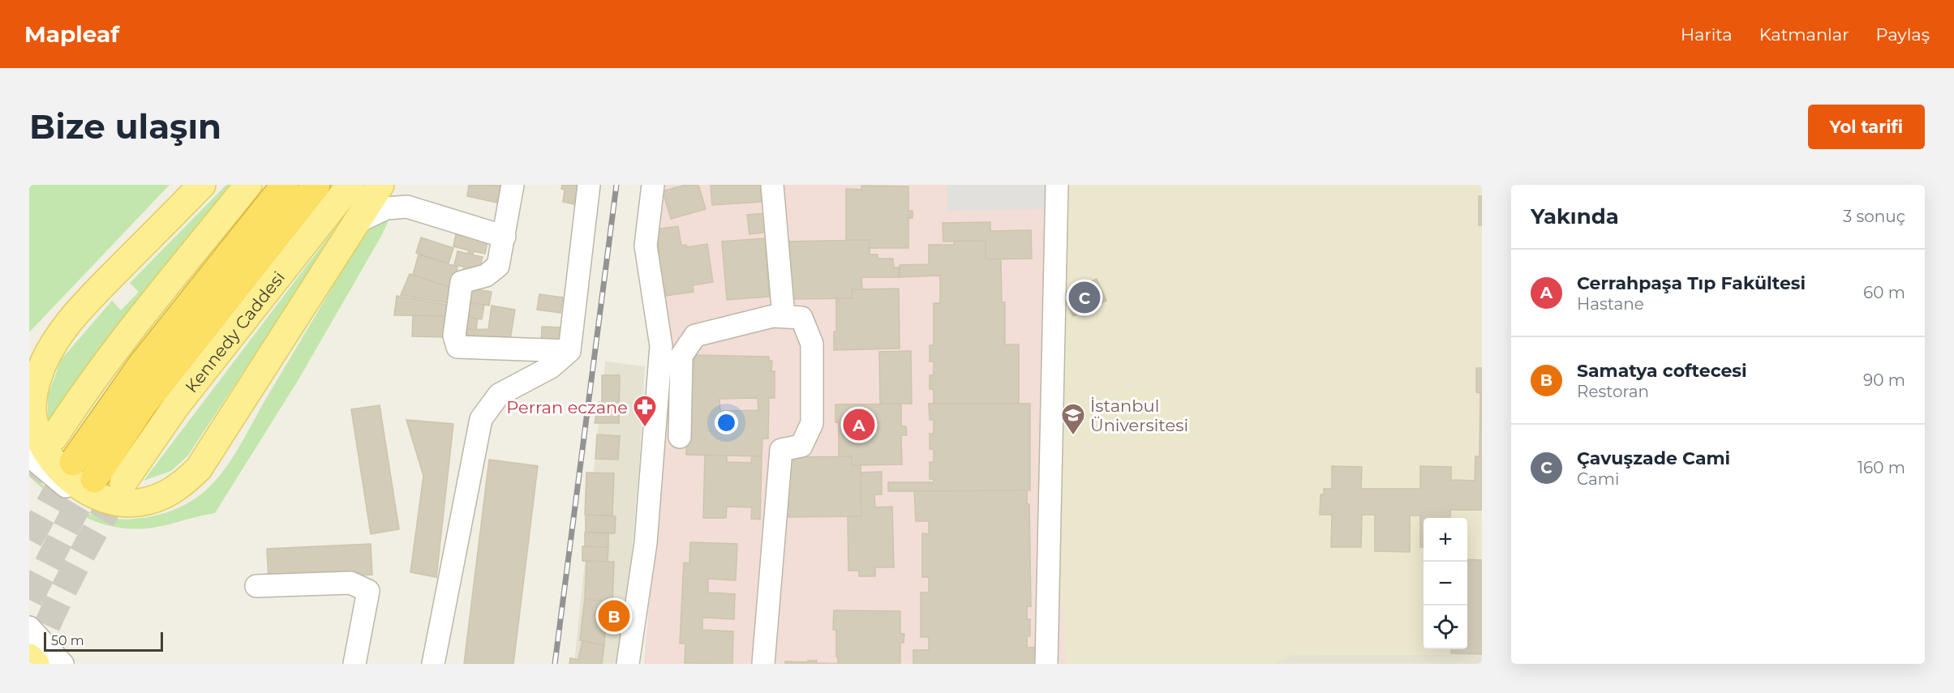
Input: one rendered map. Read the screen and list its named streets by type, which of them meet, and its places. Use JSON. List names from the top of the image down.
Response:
{
  "streets": {
    "main road": ["Kennedy Caddesi"]
  },
  "places": {
    "pharmacy": ["Perran eczane"],
    "school or university": ["İstanbul Üniversitesi"]
  },
  "scale_bar": "50 m",
  "page": {
    "header": "Mapleaf",
    "nav": ["Harita", "Katmanlar", "Paylaş"],
    "buttons": "Yol tarifi",
    "title": "Bize ulaşın",
    "heading": ["Yakında", "3 sonuç"],
    "list": [
      {
        "mark": "A",
        "name": "Cerrahpaşa Tıp Fakültesi",
        "note": "Hastane",
        "value": "60 m"
      },
      {
        "mark": "B",
        "name": "Samatya coftecesi",
        "note": "Restoran",
        "value": "90 m"
      },
      {
        "mark": "C",
        "name": "Çavuşzade Cami",
        "note": "Cami",
        "value": "160 m"
      }
    ],
    "pins": ["C", "A", "B"],
    "map_buttons": ["+", "−"],
    "scale": "50 m"
  }
}
